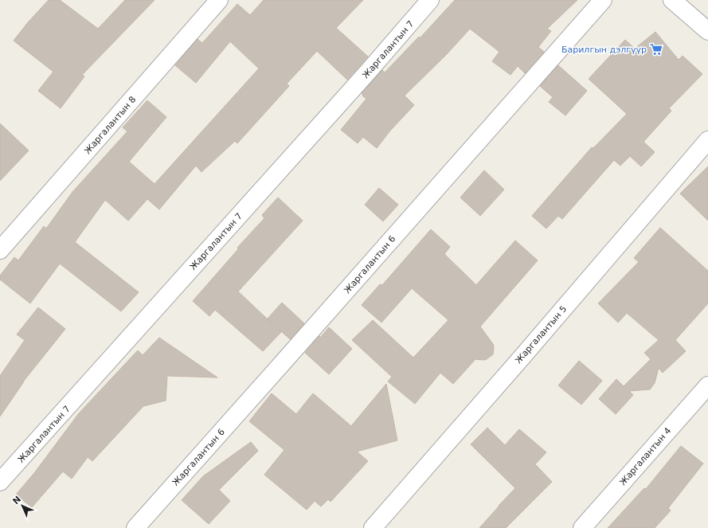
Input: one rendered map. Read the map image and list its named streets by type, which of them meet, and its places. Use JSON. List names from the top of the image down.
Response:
{
  "streets": {
    "street": [
      "Жаргалантын 7",
      "Жаргалантын 8",
      "Жаргалантын 6",
      "Жаргалантын 5",
      "Жаргалантын 4"
    ]
  },
  "places": {
    "supermarket": ["Барилгын дэлгүүр"]
  },
  "north": "top left"
}
